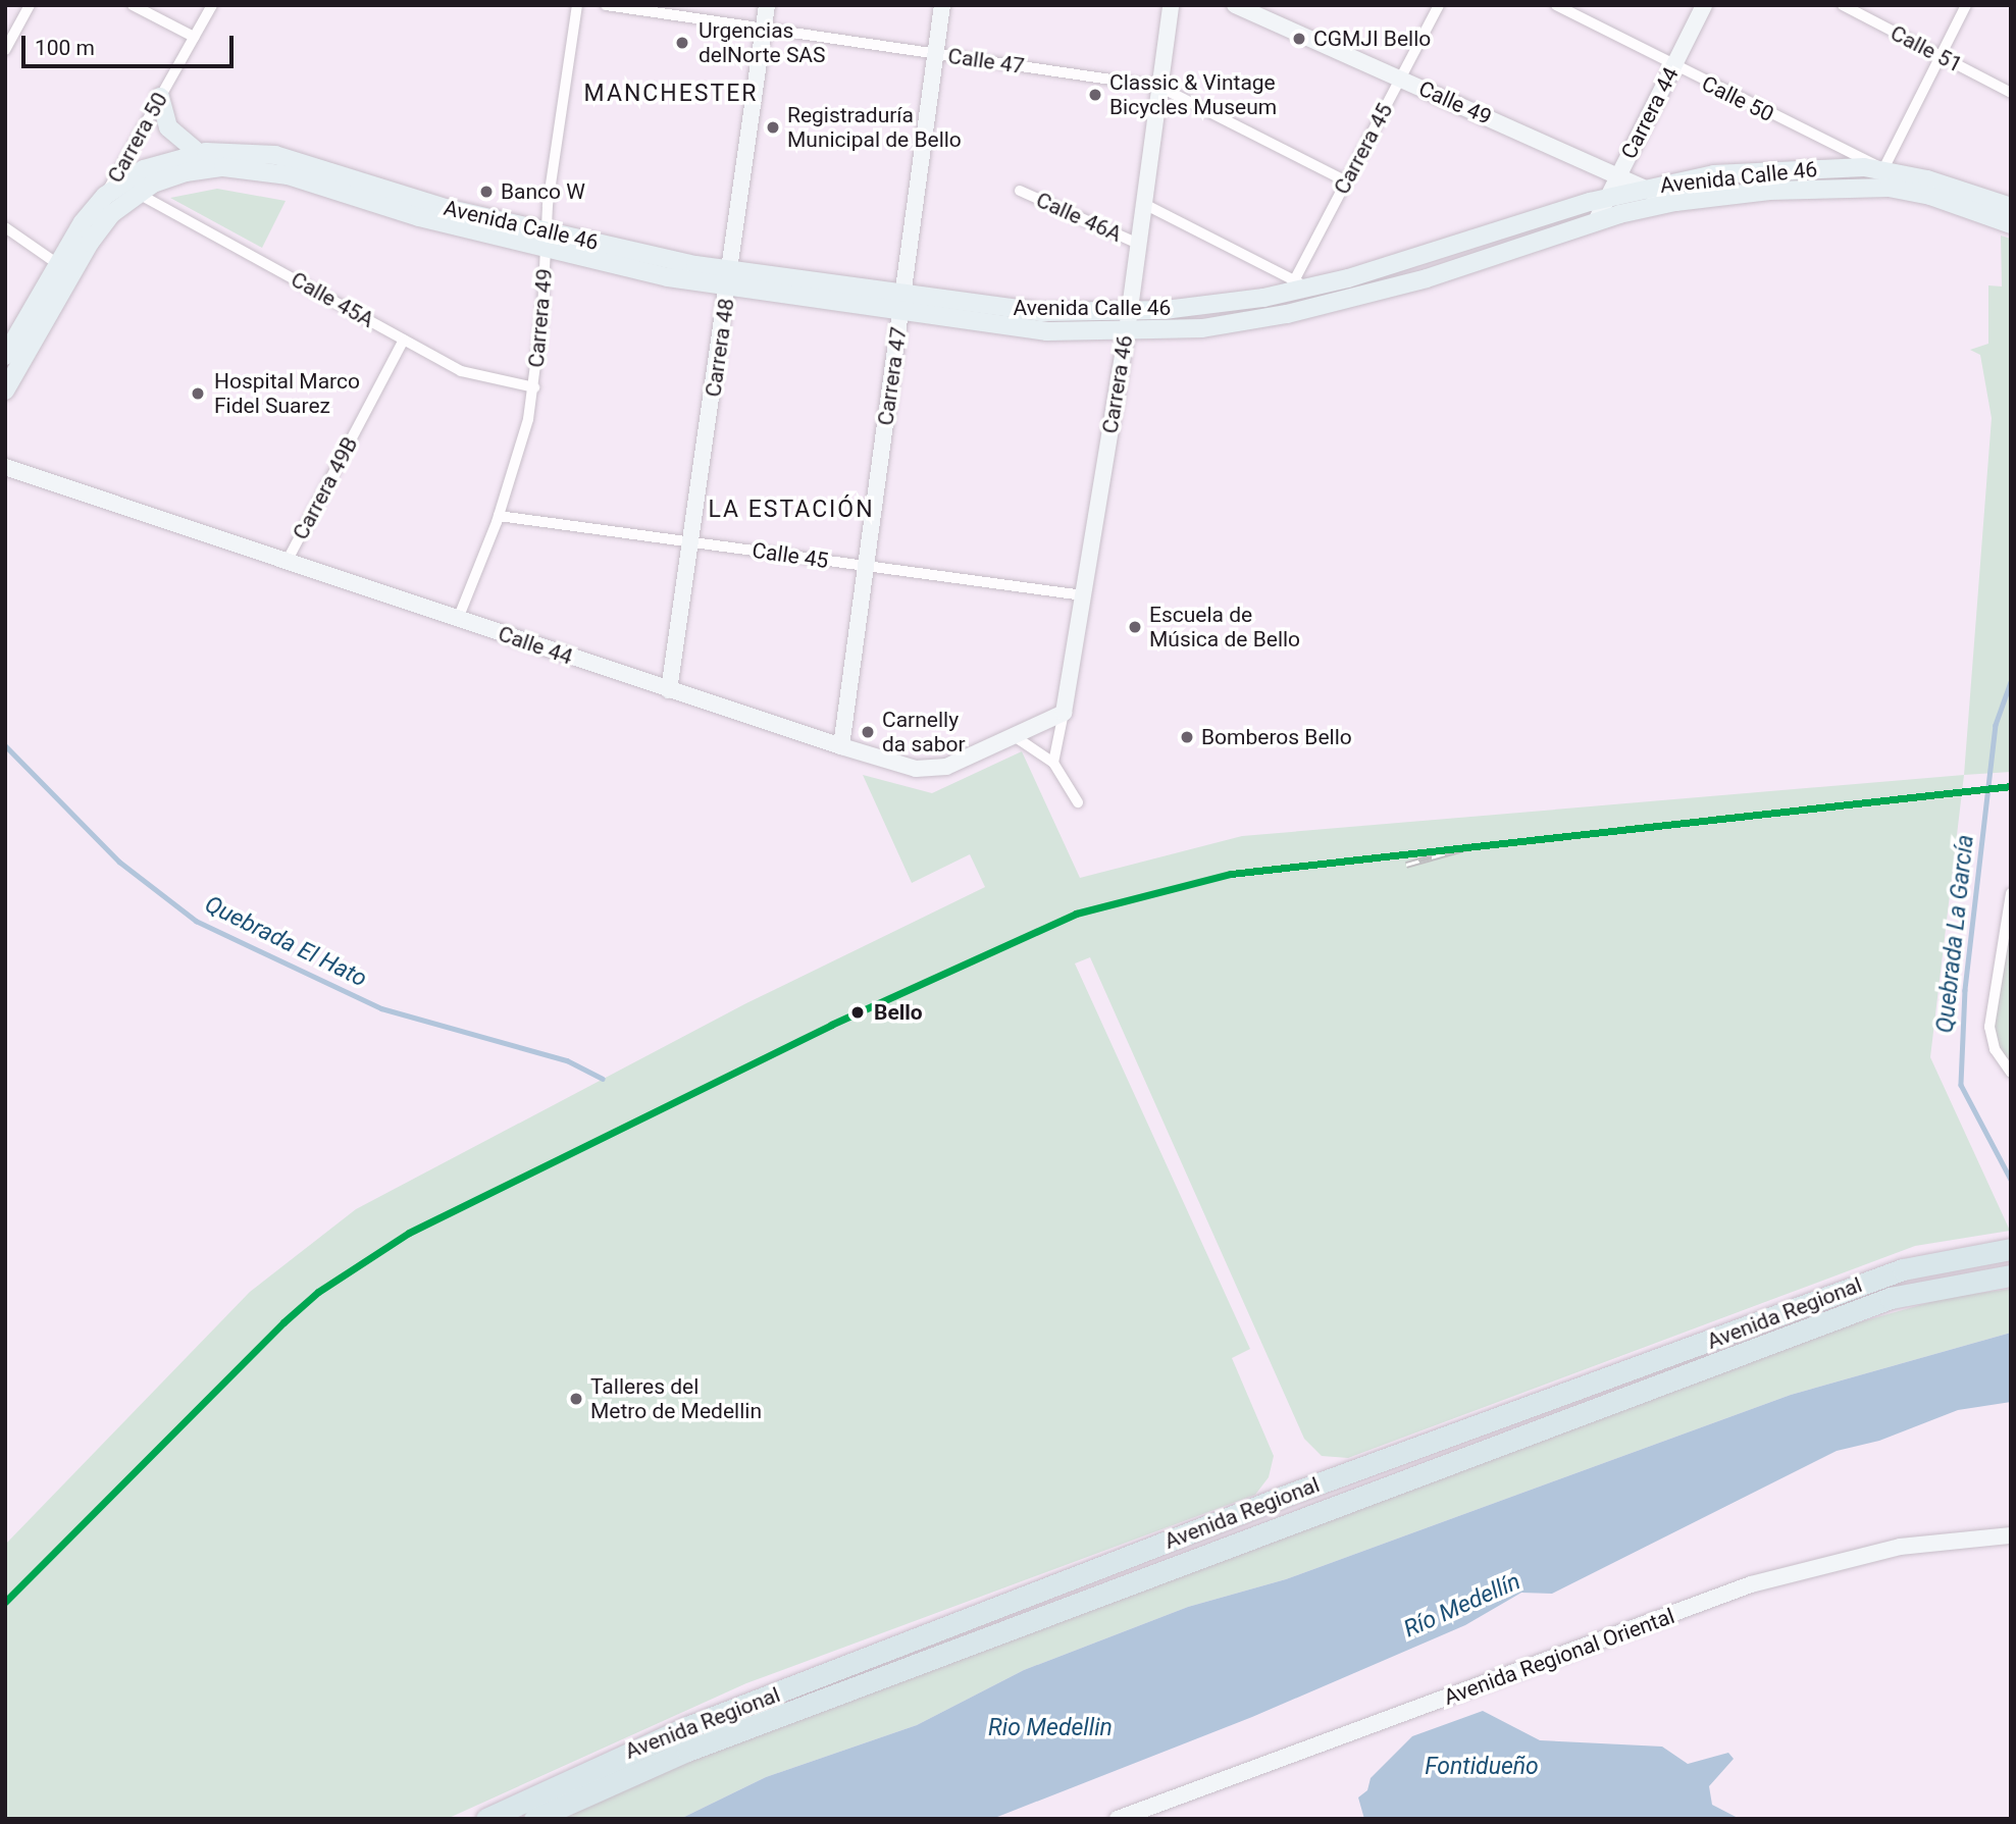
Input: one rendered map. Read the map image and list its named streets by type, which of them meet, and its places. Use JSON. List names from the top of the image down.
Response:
{
  "streets": {
    "highway": ["Avenida Regional"],
    "main road": [
      "Calle 49",
      "Carrera 44",
      "Avenida Calle 46",
      "Carrera 48",
      "Carrera 47",
      "Carrera 46",
      "Calle 44",
      "Avenida Regional Oriental"
    ],
    "street": [
      "Calle 51",
      "Calle 47",
      "Calle 50",
      "Carrera 50",
      "Carrera 45",
      "Calle 46A",
      "Calle 45A",
      "Carrera 49",
      "Carrera 49B",
      "Calle 45"
    ]
  },
  "crossings": [
    ["Calle 47", "Carrera 45"],
    ["Calle 47", "Carrera 48"],
    ["Calle 47", "Carrera 47"],
    ["Calle 47", "Carrera 46"],
    ["Calle 50", "Carrera 44"],
    ["Calle 50", "Avenida Calle 46"],
    ["Calle 49", "Carrera 44"],
    ["Calle 49", "Carrera 45"],
    ["Calle 49", "Avenida Calle 46"],
    ["Carrera 44", "Avenida Calle 46"],
    ["Carrera 50", "Avenida Calle 46"],
    ["Carrera 45", "Avenida Calle 46"],
    ["Avenida Calle 46", "Calle 45A"],
    ["Avenida Calle 46", "Carrera 49"],
    ["Avenida Calle 46", "Carrera 48"],
    ["Avenida Calle 46", "Carrera 47"],
    ["Avenida Calle 46", "Carrera 46"],
    ["Calle 46A", "Carrera 46"],
    ["Calle 45A", "Carrera 49"],
    ["Calle 45A", "Carrera 49B"],
    ["Carrera 49", "Calle 45"],
    ["Carrera 49", "Calle 44"],
    ["Carrera 48", "Calle 45"],
    ["Carrera 48", "Calle 44"],
    ["Carrera 47", "Calle 45"],
    ["Carrera 47", "Calle 44"],
    ["Carrera 46", "Calle 45"],
    ["Carrera 46", "Calle 44"],
    ["Carrera 49B", "Calle 44"]
  ],
  "districts": ["MANCHESTER", "LA ESTACIÓN"],
  "water": [
    "Quebrada La García",
    "Quebrada El Hato",
    "Río Medellín",
    "Rio Medellin",
    "Fontidueño"
  ],
  "places": [
    "CGMJI Bello",
    "Urgencias delNorte SAS",
    "Classic & Vintage Bicycles Museum",
    "Registraduría Municipal de Bello",
    "Banco W",
    "Hospital Marco Fidel Suarez",
    "Escuela de Música de Bello",
    "Carnelly da sabor",
    "Bomberos Bello",
    "Bello",
    "Talleres del Metro de Medellin"
  ],
  "scale_bar": "100 m"
}
